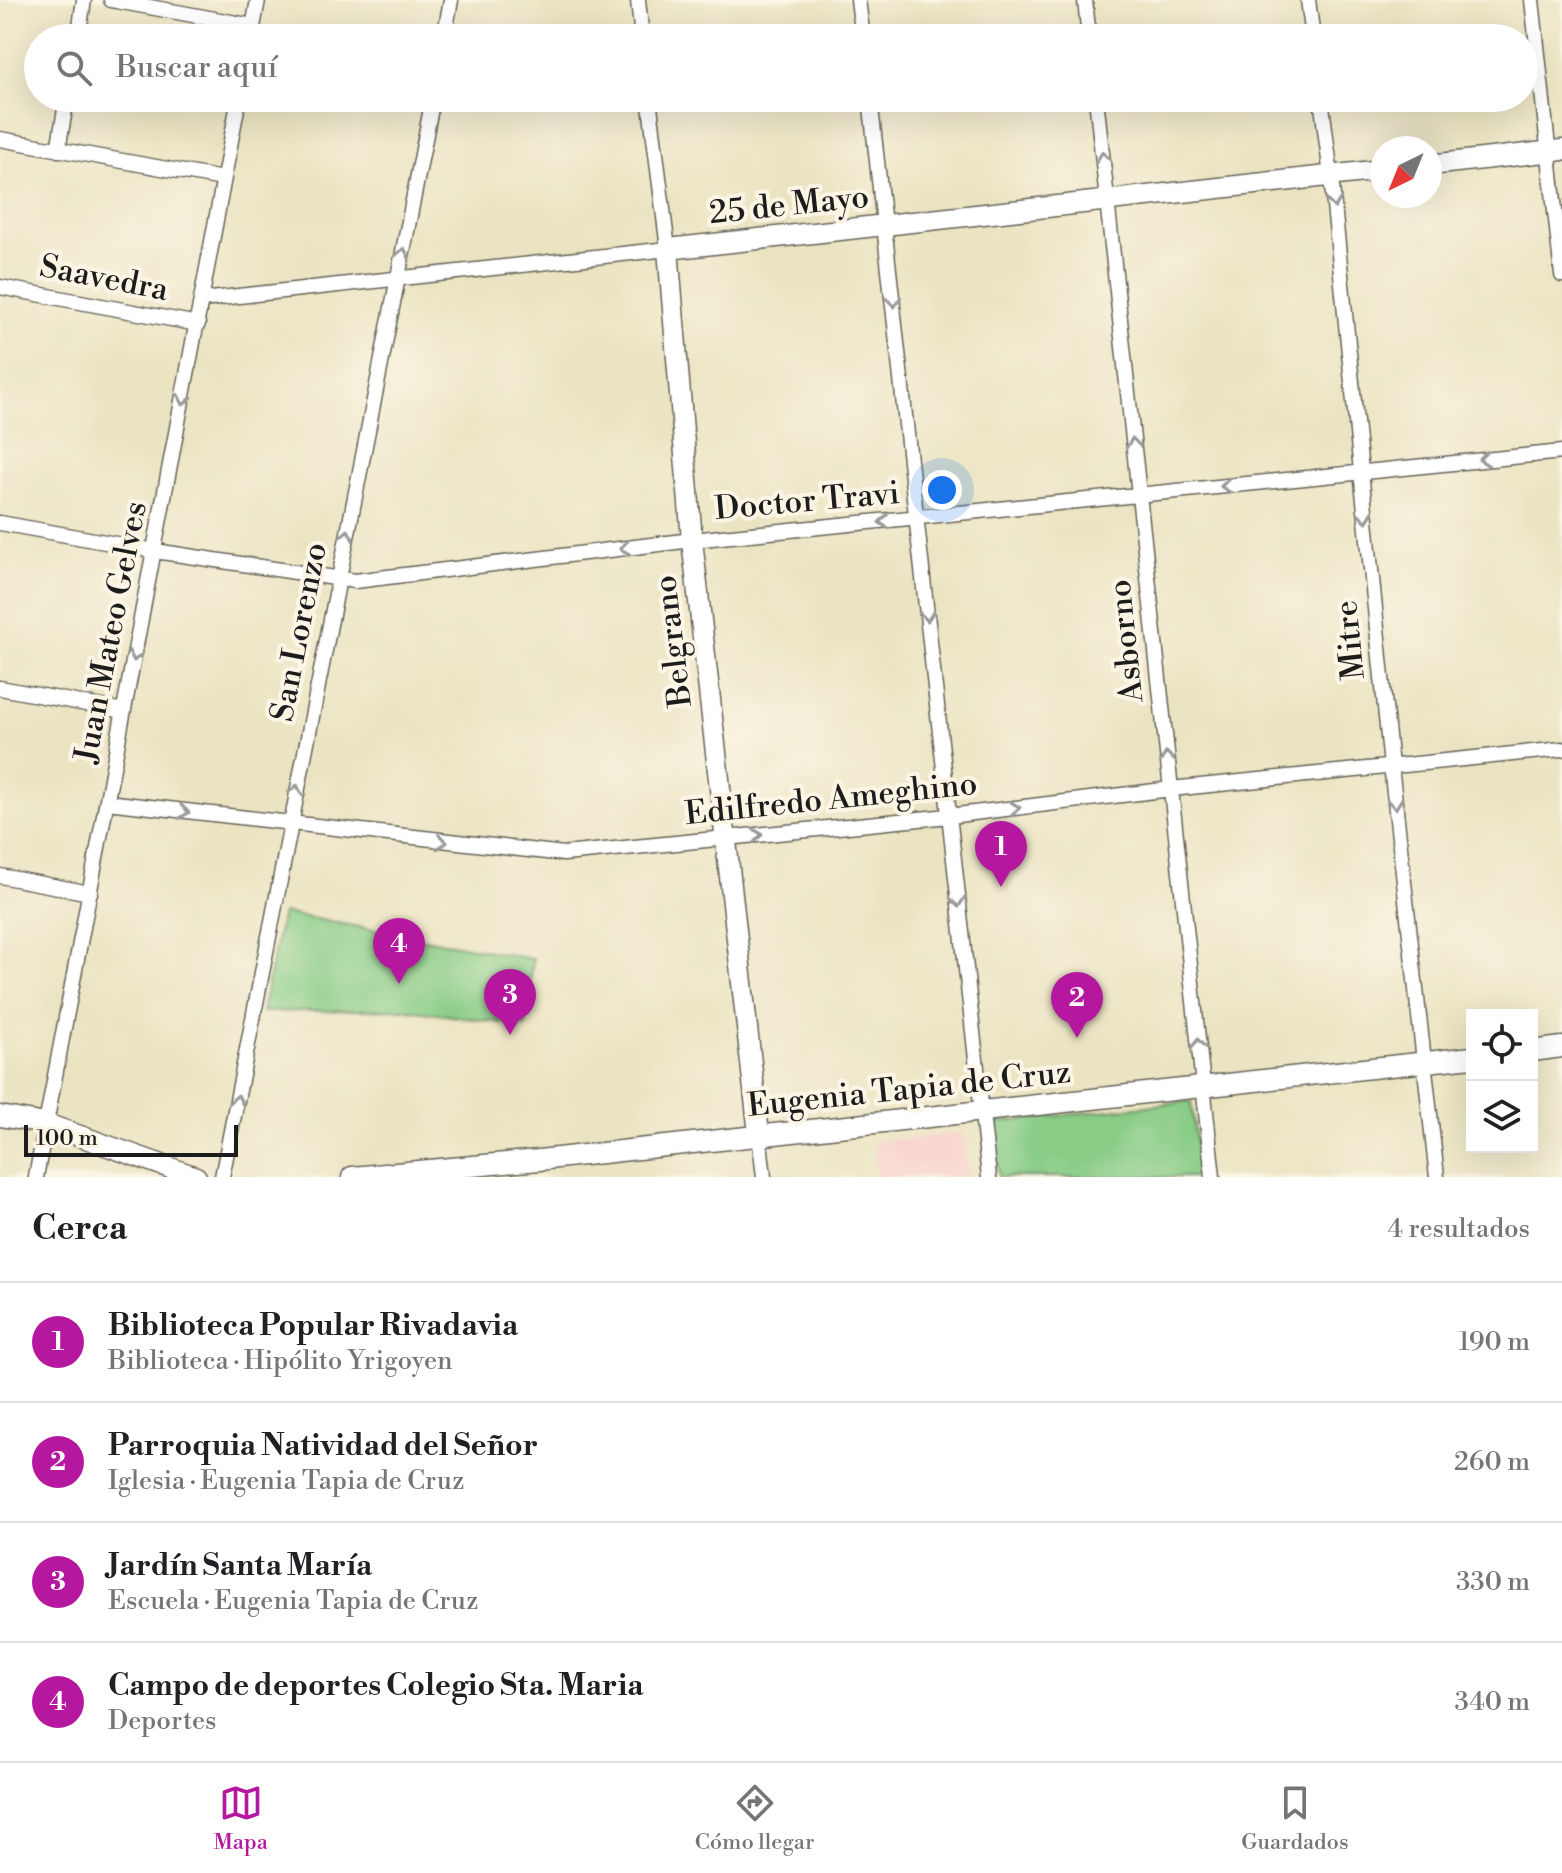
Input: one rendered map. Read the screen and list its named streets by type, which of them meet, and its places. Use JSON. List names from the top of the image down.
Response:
{
  "streets": {
    "main road": ["25 de Mayo", "Belgrano", "Eugenia Tapia de Cruz"],
    "street": [
      "Saavedra",
      "Doctor Travi",
      "Juan Mateo Gelves",
      "San Lorenzo",
      "Mitre",
      "Asborno",
      "Edilfredo Ameghino"
    ]
  },
  "crossings": [
    ["25 de Mayo", "Juan Mateo Gelves"],
    ["25 de Mayo", "San Lorenzo"],
    ["25 de Mayo", "Mitre"],
    ["25 de Mayo", "Belgrano"],
    ["25 de Mayo", "Asborno"],
    ["Saavedra", "Juan Mateo Gelves"],
    ["Doctor Travi", "Juan Mateo Gelves"],
    ["Doctor Travi", "San Lorenzo"],
    ["Doctor Travi", "Mitre"],
    ["Doctor Travi", "Belgrano"],
    ["Doctor Travi", "Asborno"],
    ["Juan Mateo Gelves", "Edilfredo Ameghino"],
    ["San Lorenzo", "Edilfredo Ameghino"],
    ["Mitre", "Edilfredo Ameghino"],
    ["Mitre", "Eugenia Tapia de Cruz"],
    ["Belgrano", "Edilfredo Ameghino"],
    ["Belgrano", "Eugenia Tapia de Cruz"],
    ["Asborno", "Edilfredo Ameghino"],
    ["Asborno", "Eugenia Tapia de Cruz"]
  ],
  "one_way": [
    "Doctor Travi",
    "Juan Mateo Gelves",
    "San Lorenzo",
    "Mitre",
    "Asborno",
    "Edilfredo Ameghino"
  ],
  "scale_bar": "100 m",
  "north": "bottom left",
  "page": {
    "search": "Buscar aquí",
    "pins": [
      "1",
      "4",
      "3",
      "2"
    ],
    "scale": "100 m",
    "heading": ["Cerca", "4 resultados"],
    "list": [
      {
        "mark": "1",
        "name": "Biblioteca Popular Rivadavia",
        "note": "Biblioteca · Hipólito Yrigoyen",
        "value": "190 m"
      },
      {
        "mark": "2",
        "name": "Parroquia Natividad del Señor",
        "note": "Iglesia · Eugenia Tapia de Cruz",
        "value": "260 m"
      },
      {
        "mark": "3",
        "name": "Jardín Santa María",
        "note": "Escuela · Eugenia Tapia de Cruz",
        "value": "330 m"
      },
      {
        "mark": "4",
        "name": "Campo de deportes Colegio Sta. Maria",
        "note": "Deportes",
        "value": "340 m"
      }
    ],
    "nav": ["Mapa", "Cómo llegar", "Guardados"]
  }
}
